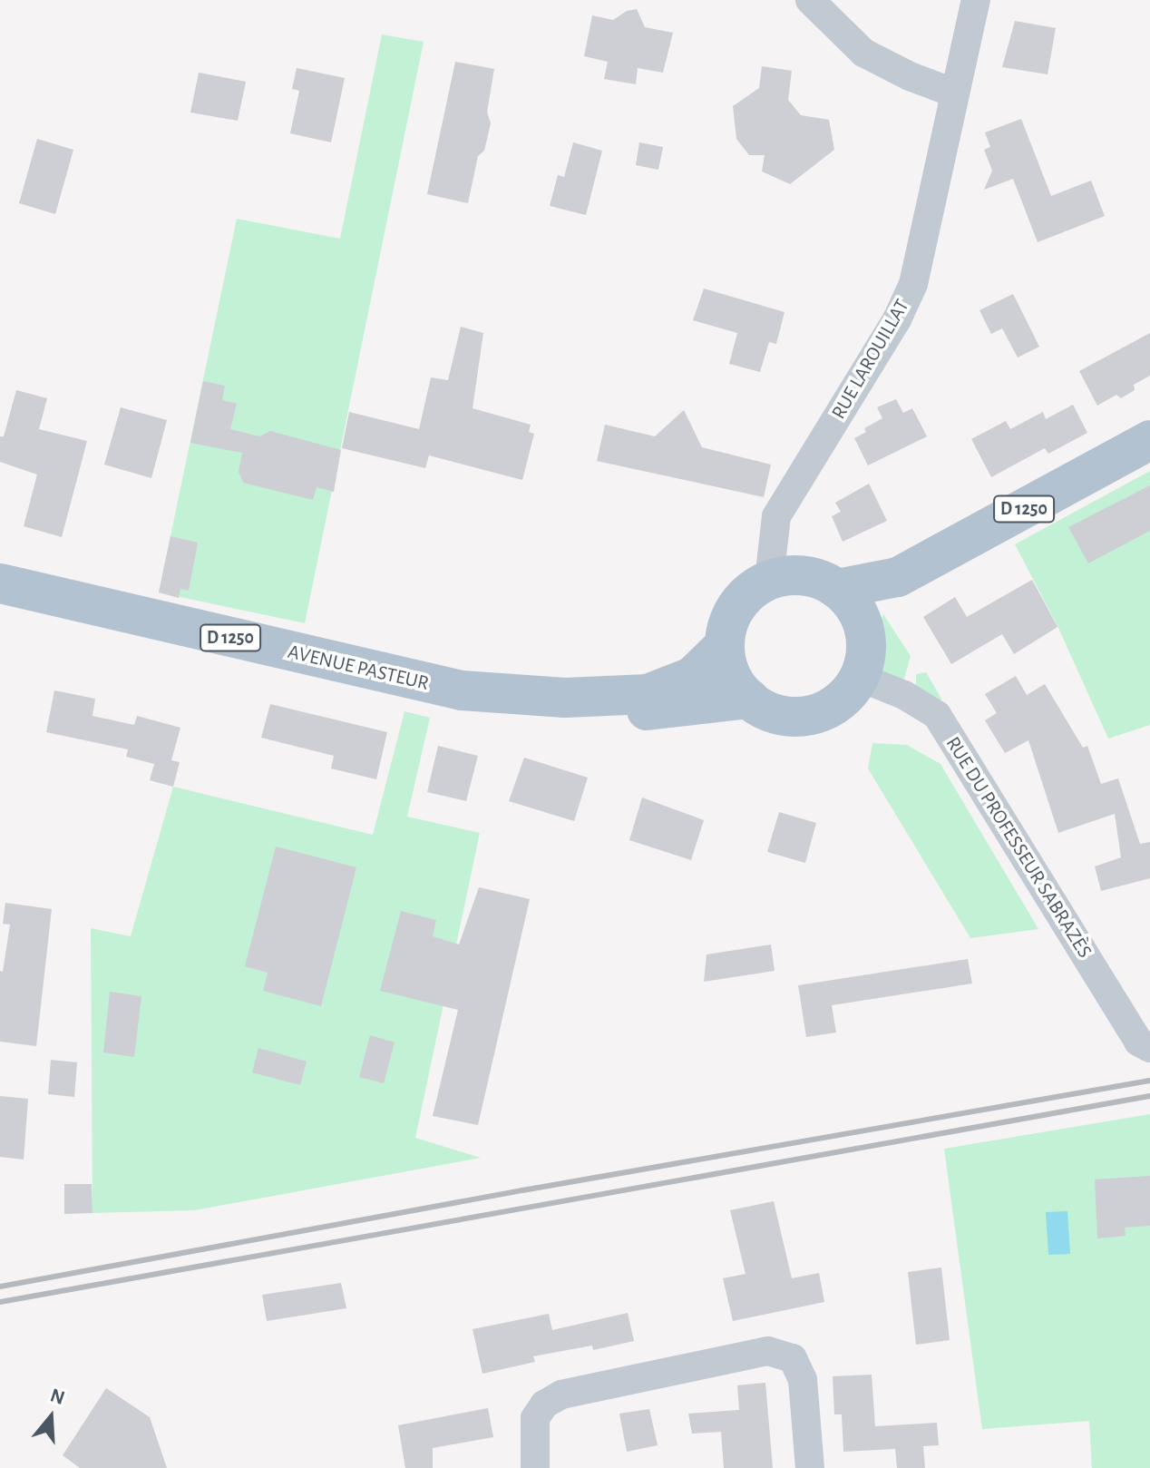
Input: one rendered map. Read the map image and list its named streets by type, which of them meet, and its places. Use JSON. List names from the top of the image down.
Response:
{
  "streets": {
    "main road": ["D 1250", "AVENUE PASTEUR"],
    "street": ["RUE LAROUILLAT", "RUE DU PROFESSEUR SABRAZÈS"]
  },
  "crossings": [
    ["RUE LAROUILLAT", "D 1250"],
    ["RUE LAROUILLAT", "AVENUE PASTEUR"],
    ["RUE LAROUILLAT", "RUE DU PROFESSEUR SABRAZÈS"],
    ["D 1250", "AVENUE PASTEUR"],
    ["D 1250", "RUE DU PROFESSEUR SABRAZÈS"],
    ["AVENUE PASTEUR", "RUE DU PROFESSEUR SABRAZÈS"]
  ],
  "north": "top"
}
